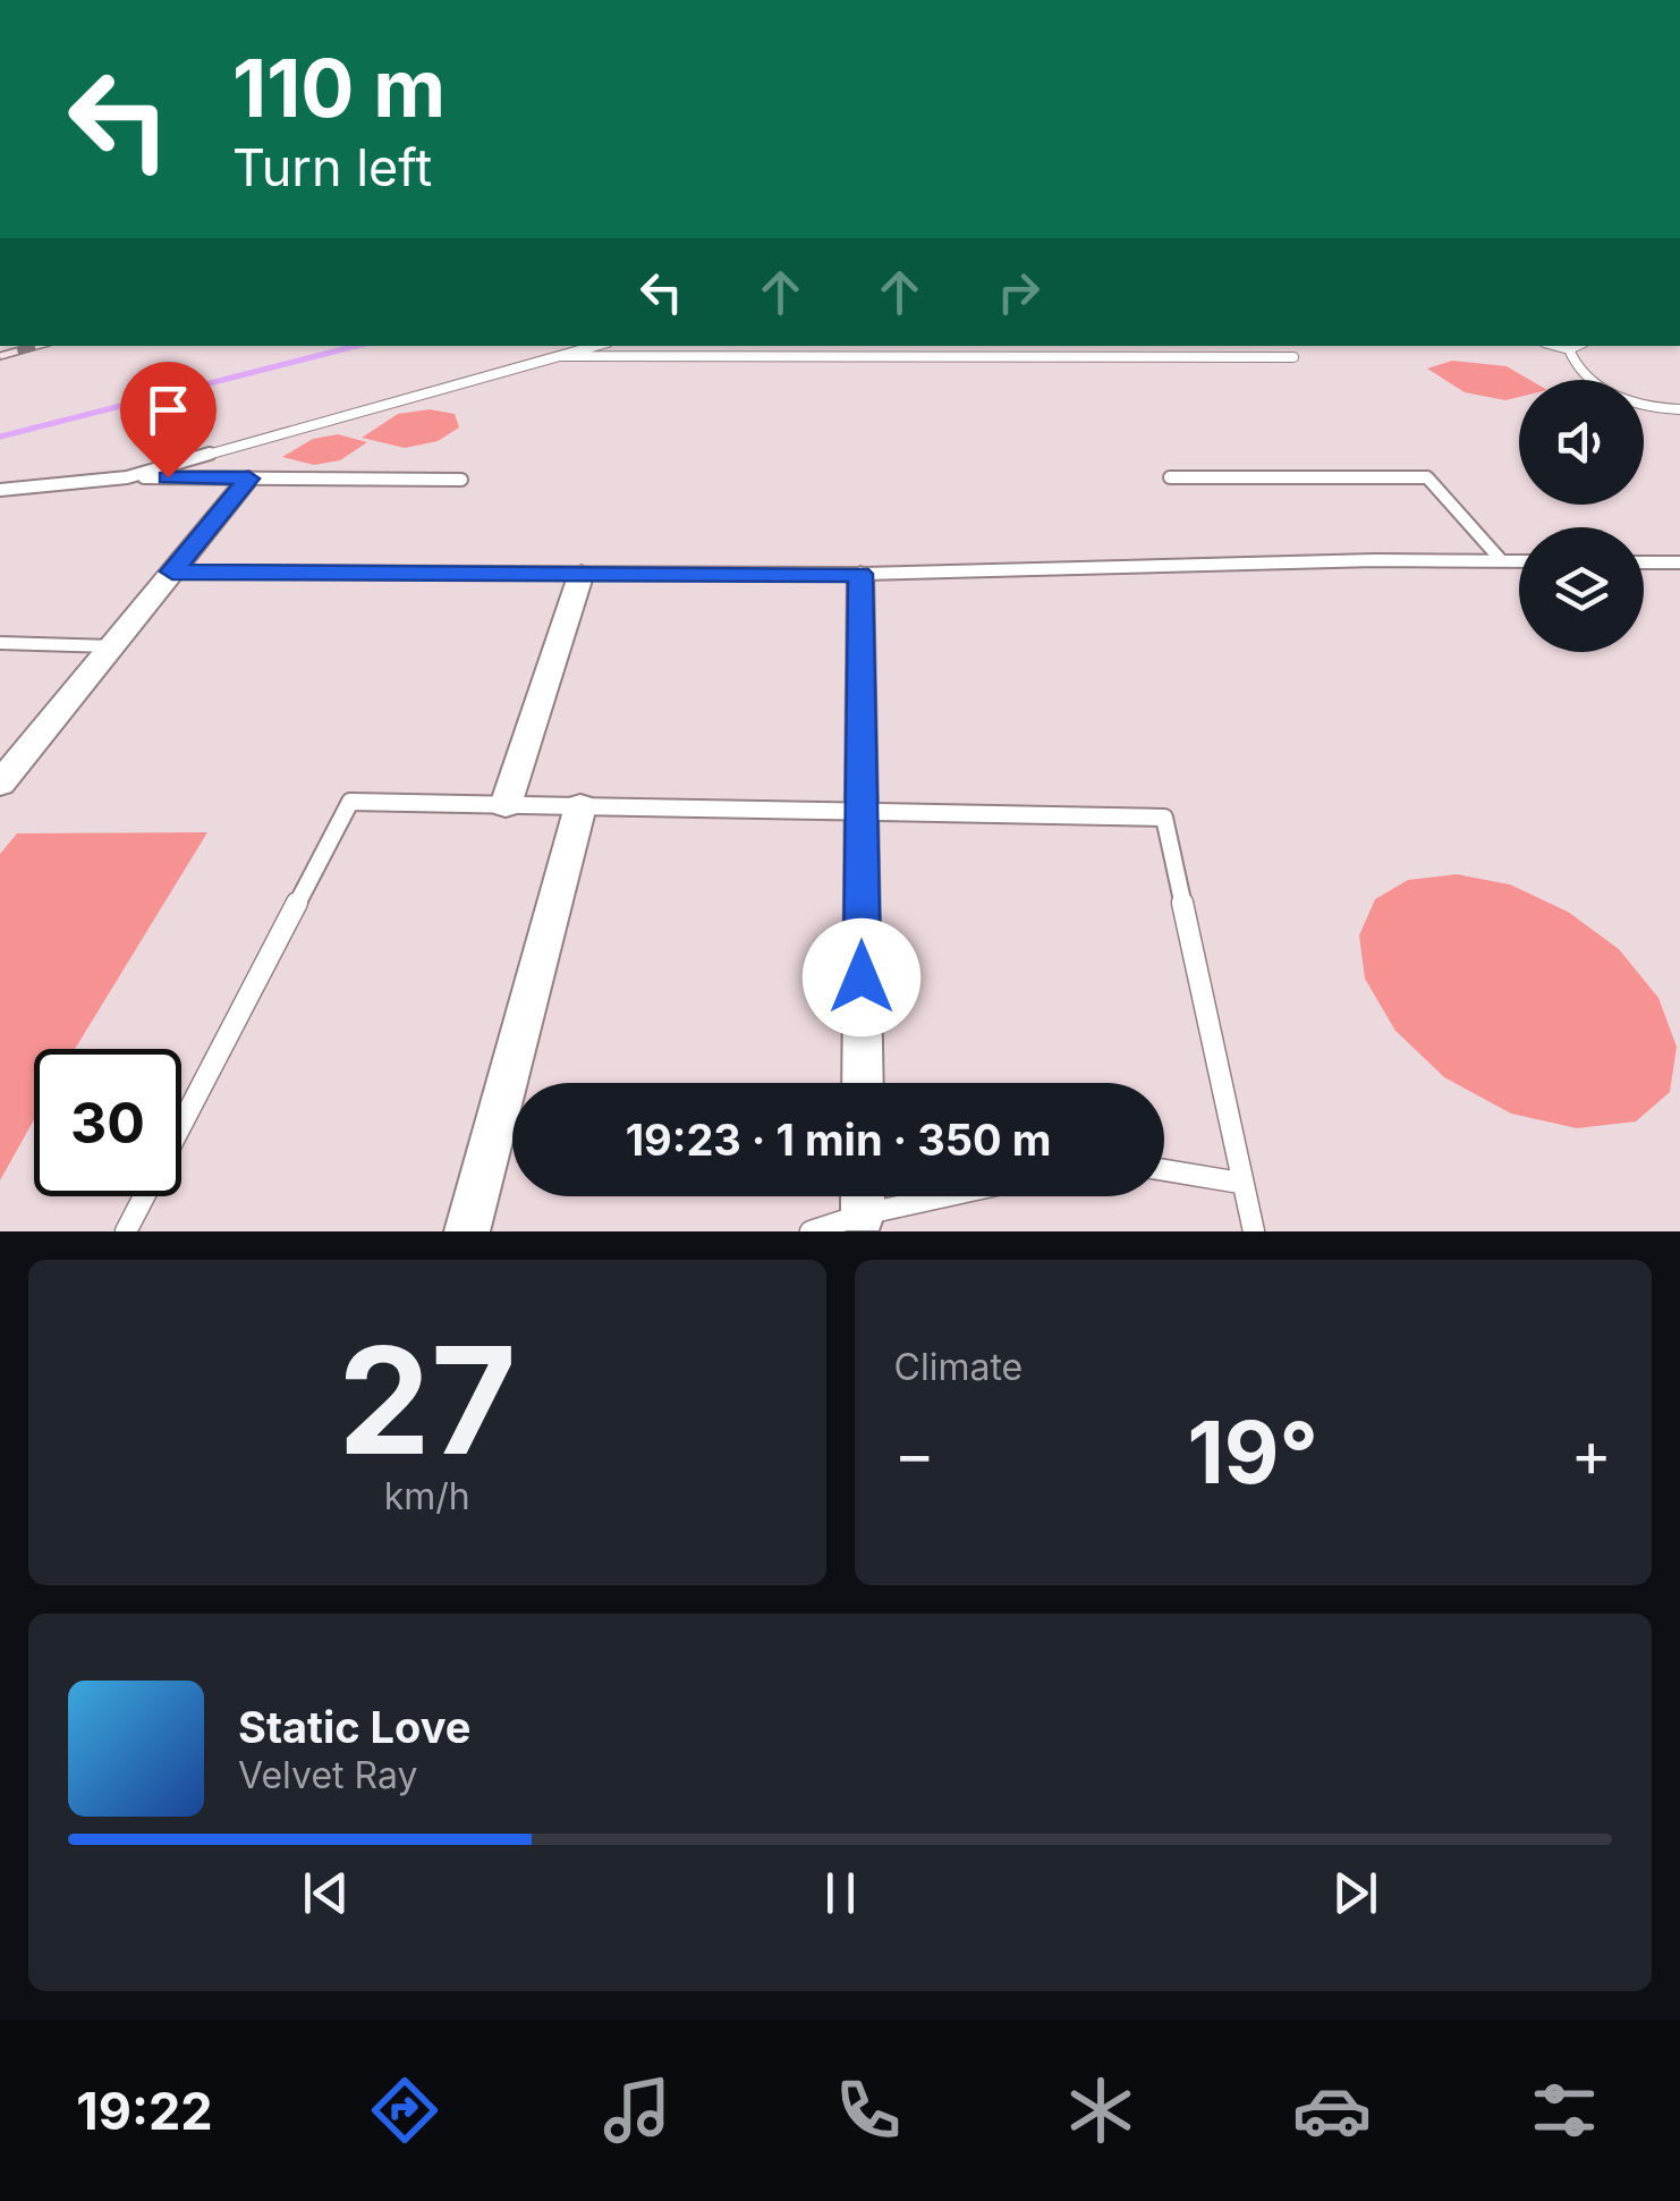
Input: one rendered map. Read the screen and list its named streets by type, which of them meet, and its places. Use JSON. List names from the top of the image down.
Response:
{
  "page": {
    "turn": ["110 m", "Turn left"],
    "limit": "30",
    "trip": "19:23 · 1 min · 350 m",
    "tile": [
      ["27", "km/h"],
      "Climate"
    ],
    "heat": ["−", "19°", "+"],
    "song": ["Static Love", "Velvet Ray"],
    "tabs": "19:22"
  }
}
